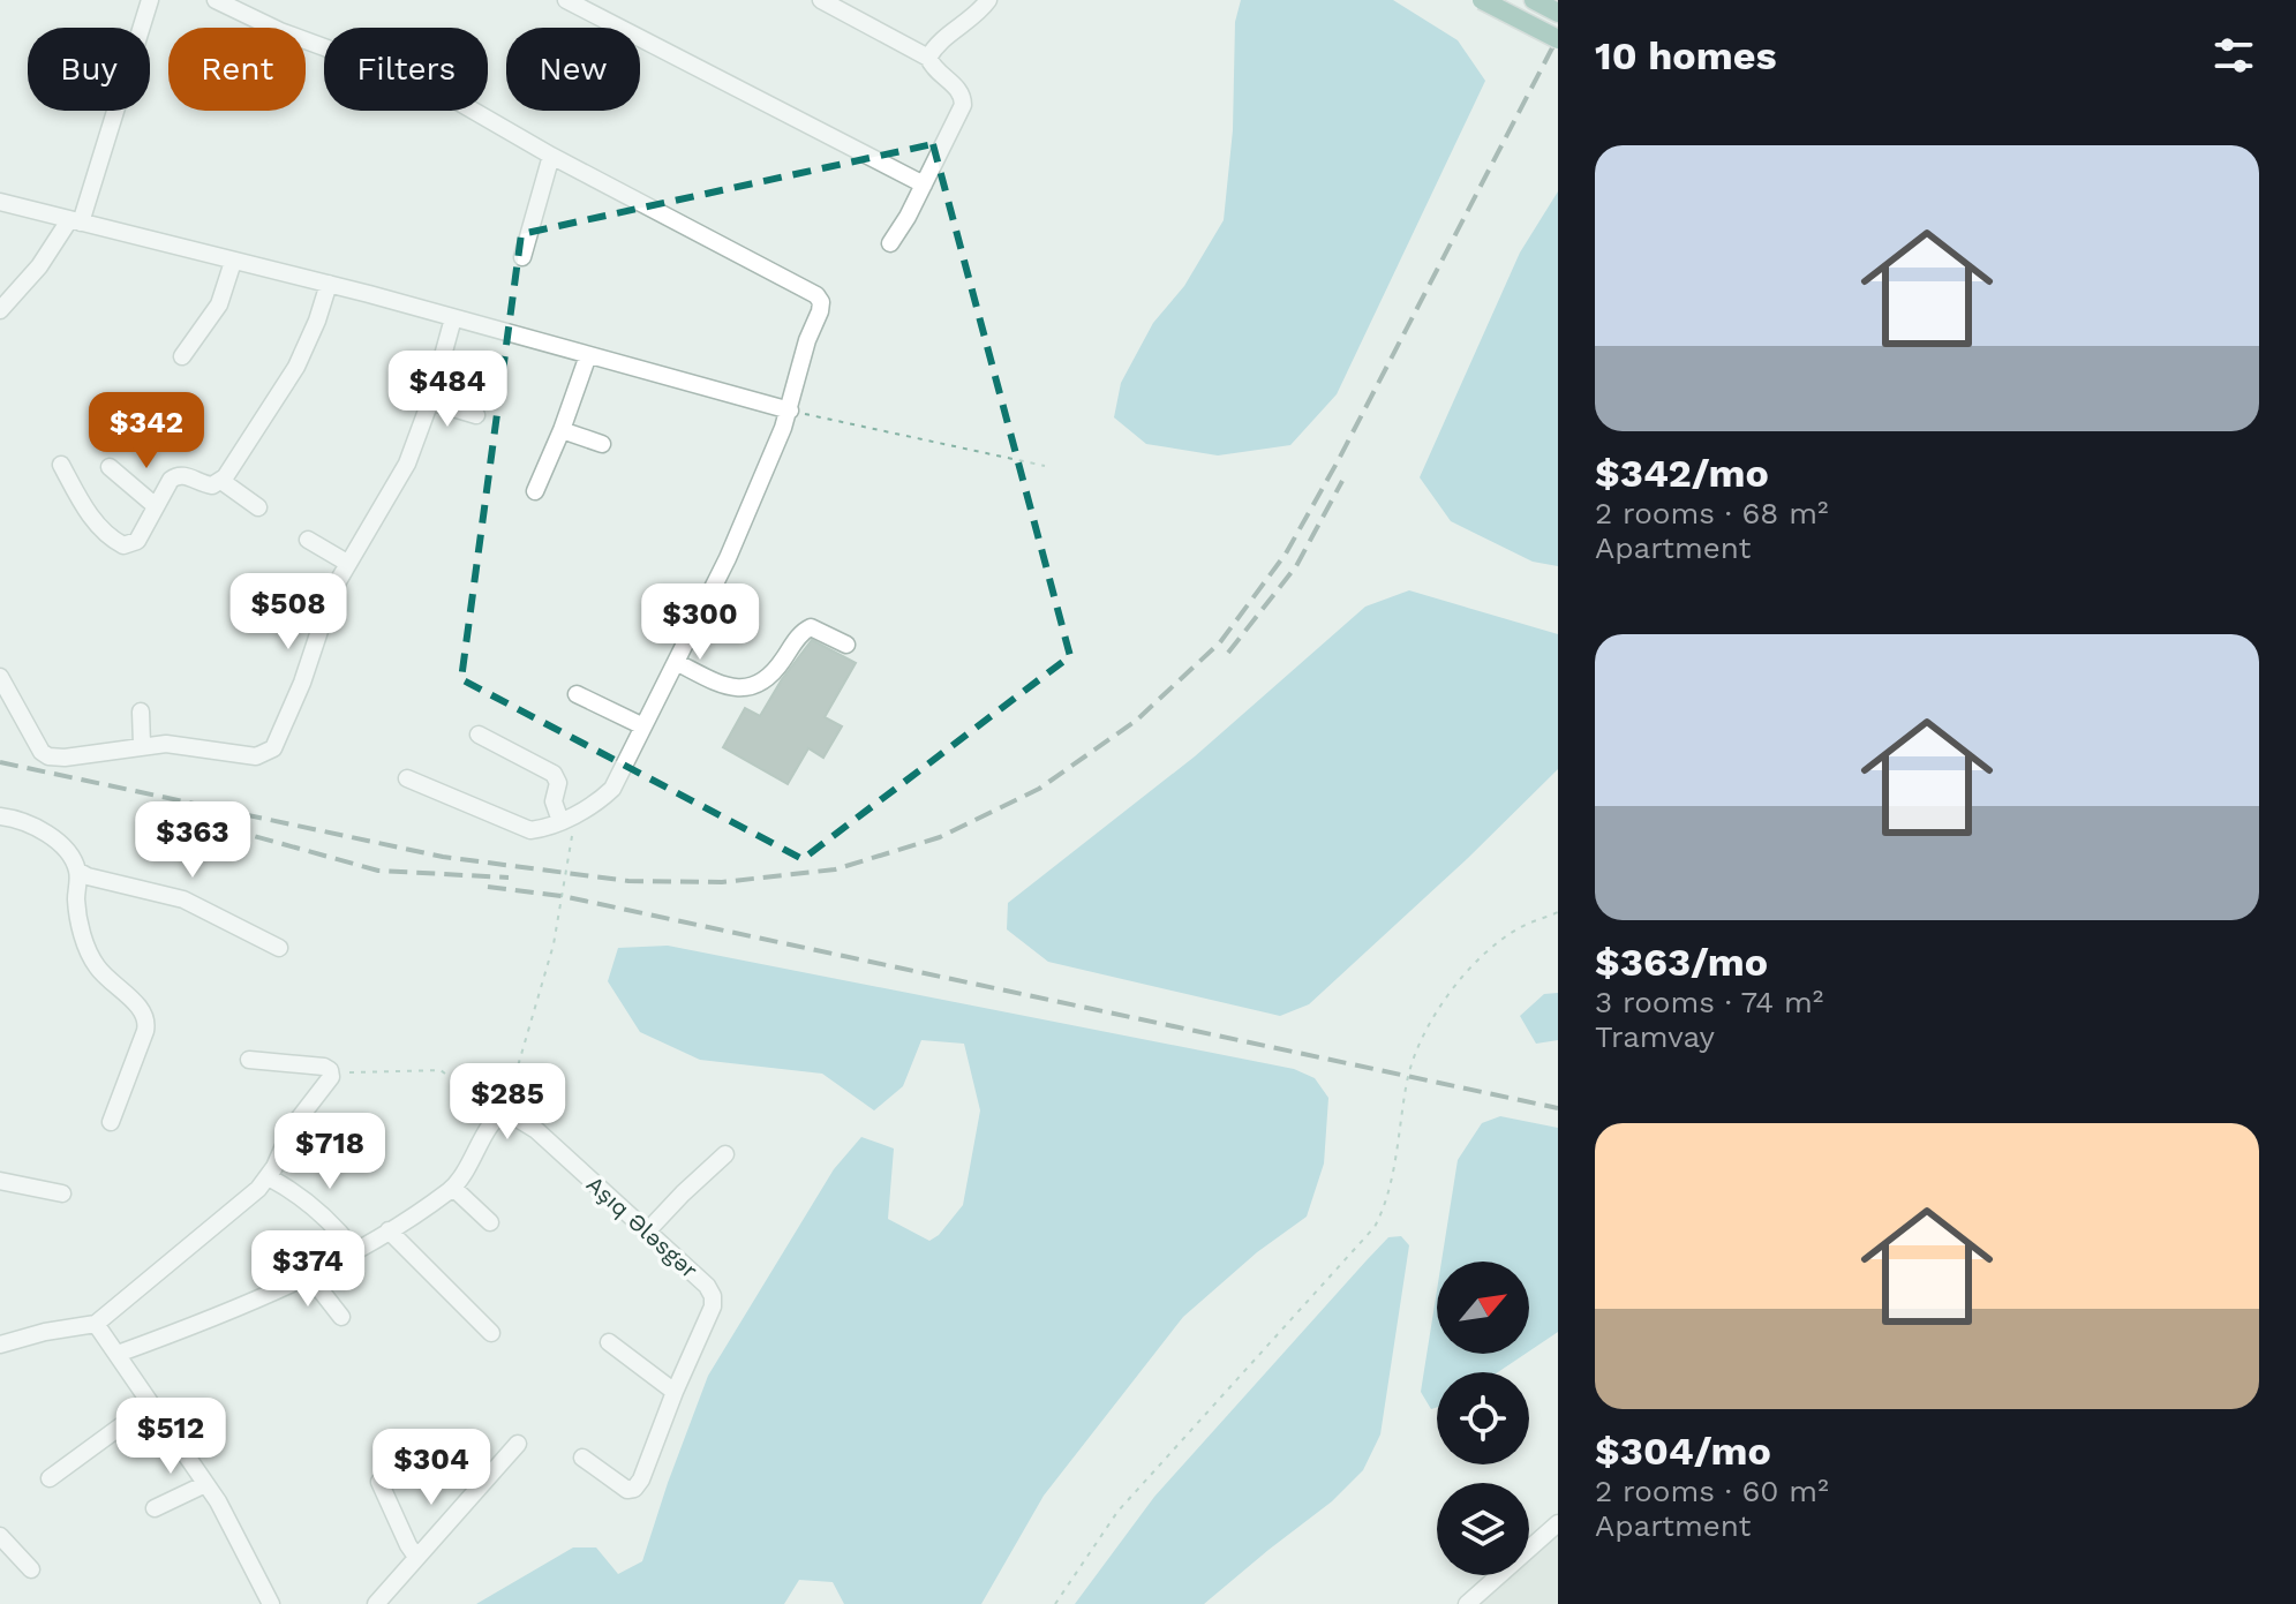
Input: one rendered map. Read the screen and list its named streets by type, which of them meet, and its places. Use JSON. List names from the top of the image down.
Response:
{
  "streets": {
    "street": ["Aşıq Ələsgər"]
  },
  "north": "top right",
  "page": {
    "heading": "10 homes",
    "chip": [
      "Buy",
      "Rent",
      "Filters",
      "New"
    ],
    "list": [
      {
        "name": "$342/mo",
        "note": "2 rooms · 68 m² · Apartment"
      },
      {
        "name": "$363/mo",
        "note": "3 rooms · 74 m² · Tramvay"
      },
      {
        "name": "$304/mo",
        "note": "2 rooms · 60 m² · Apartment"
      }
    ],
    "price": [
      "$484",
      "$342",
      "$508",
      "$300",
      "$363",
      "$285",
      "$718",
      "$374",
      "$512",
      "$304"
    ]
  }
}
